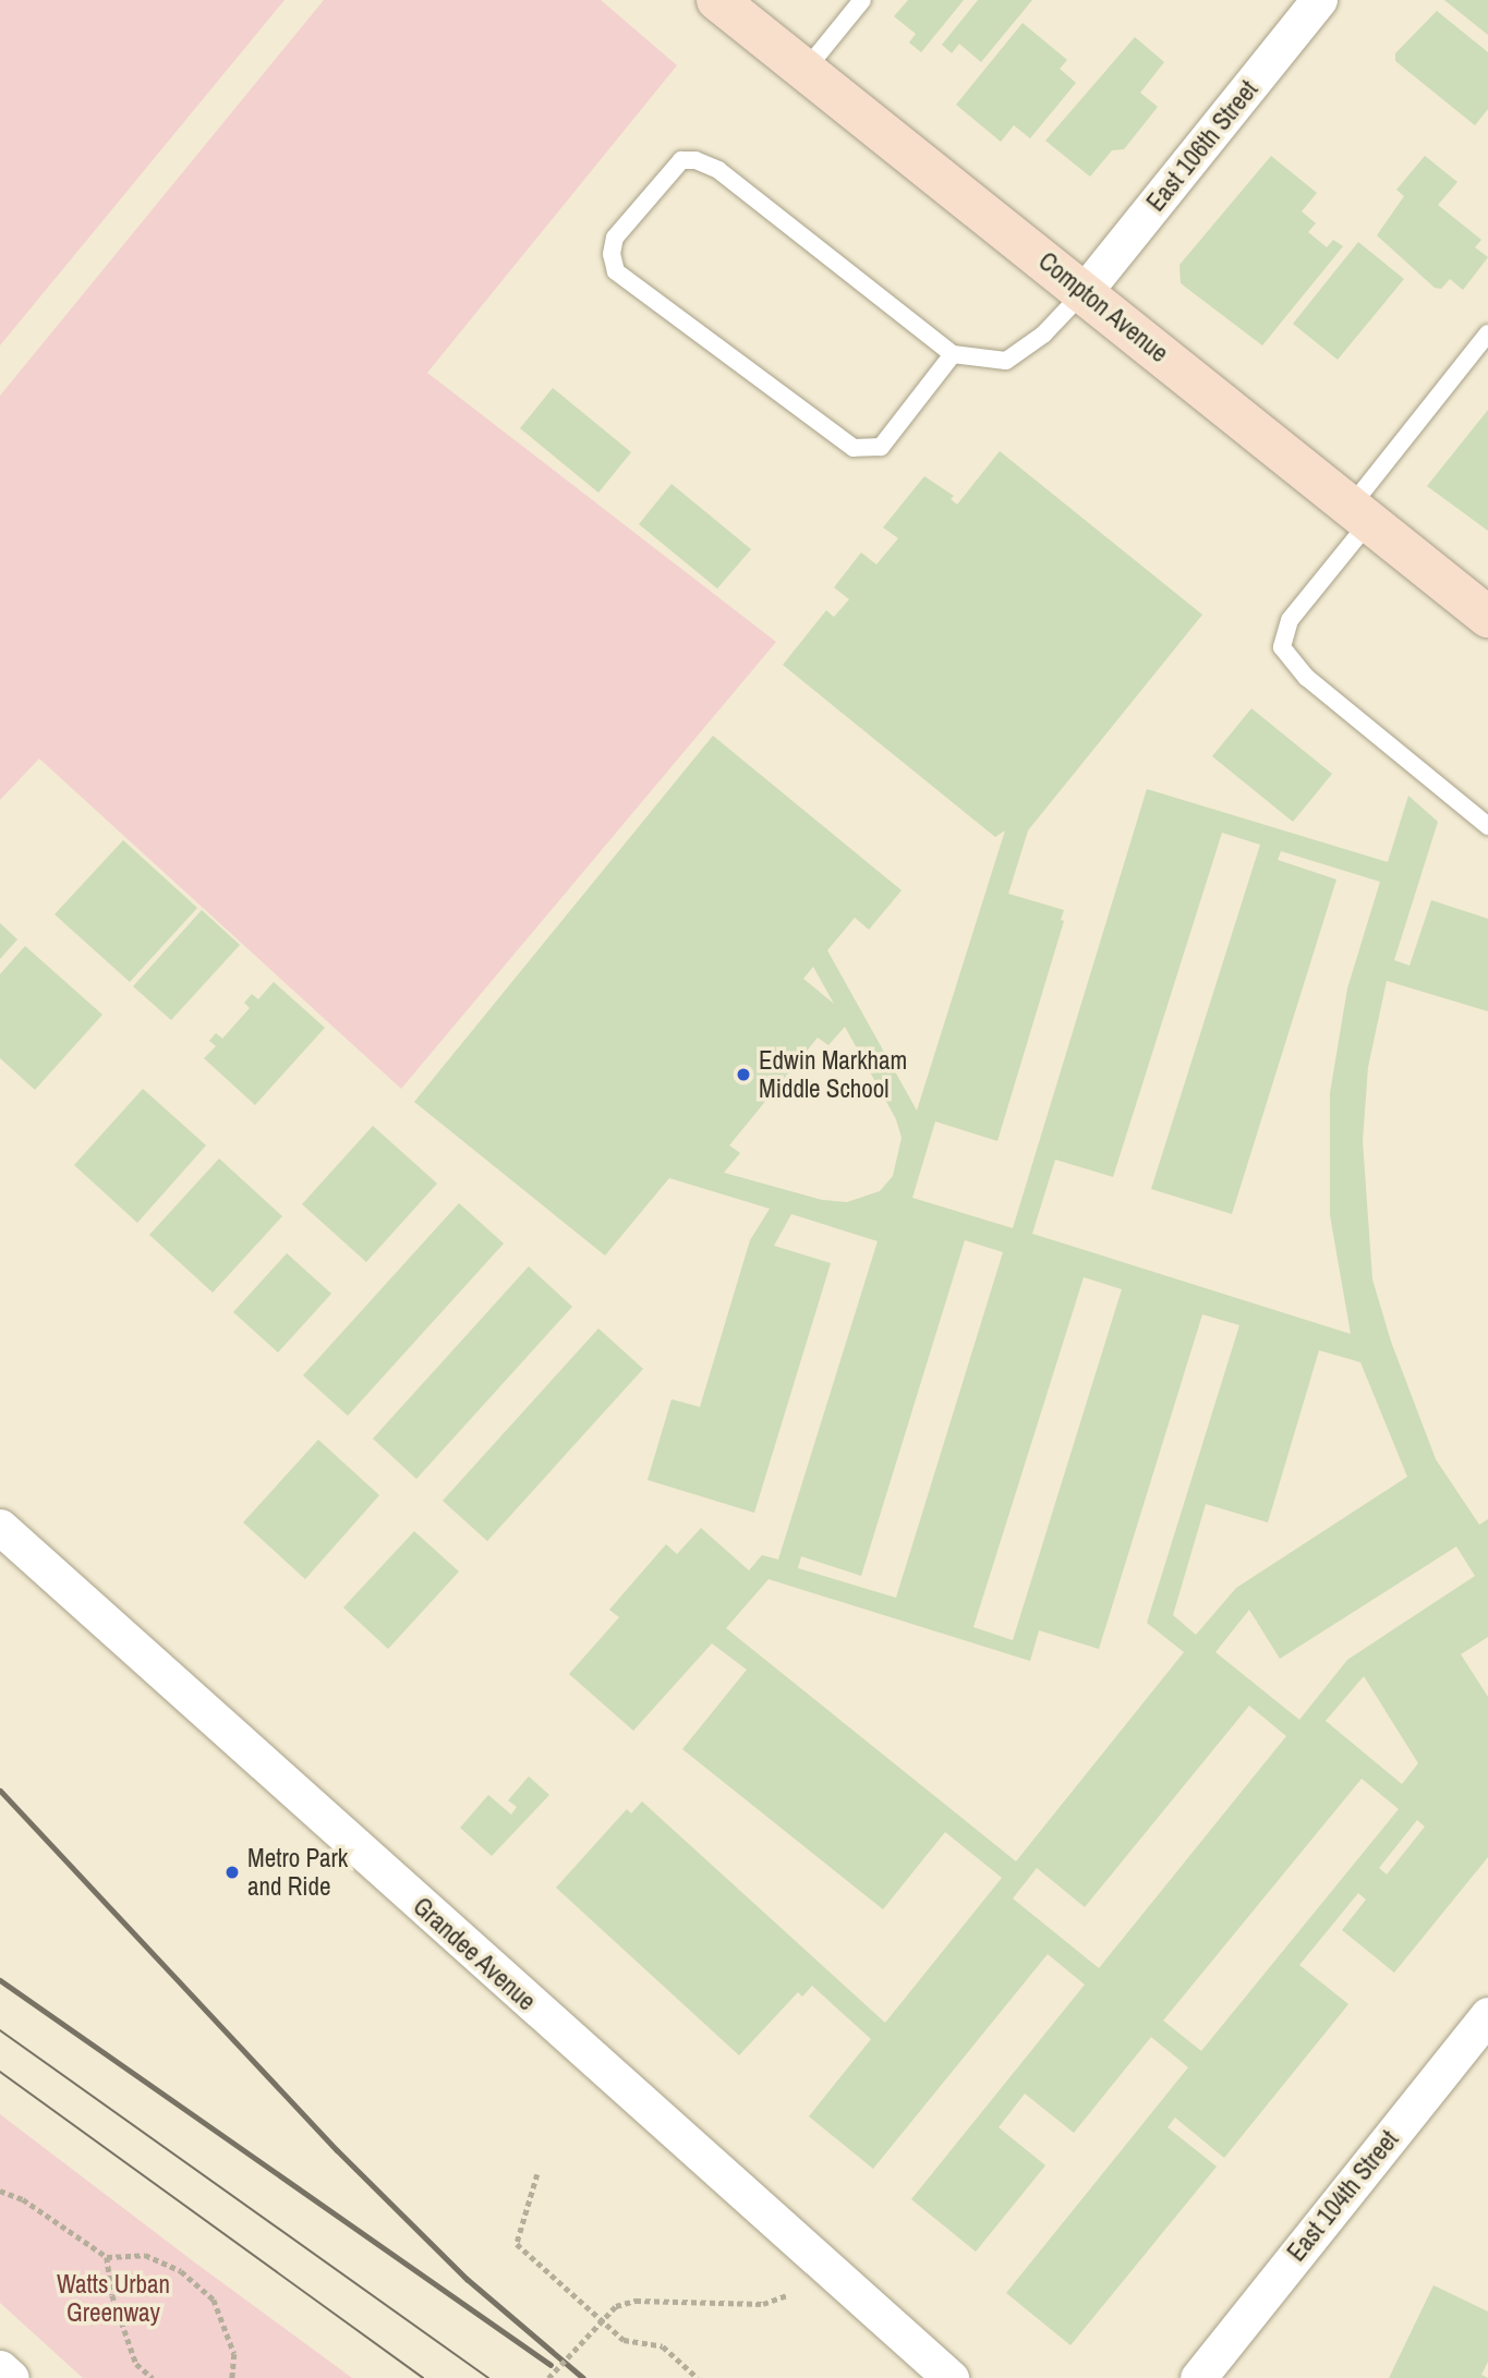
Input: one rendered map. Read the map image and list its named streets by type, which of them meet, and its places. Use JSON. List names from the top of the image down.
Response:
{
  "streets": {
    "main road": ["Compton Avenue"],
    "street": ["East 106th Street", "Grandee Avenue", "East 104th Street"]
  },
  "crossings": [
    ["East 106th Street", "Compton Avenue"]
  ],
  "parks": ["Watts Urban Greenway"],
  "places": ["Edwin Markham Middle School", "Metro Park and Ride"]
}
